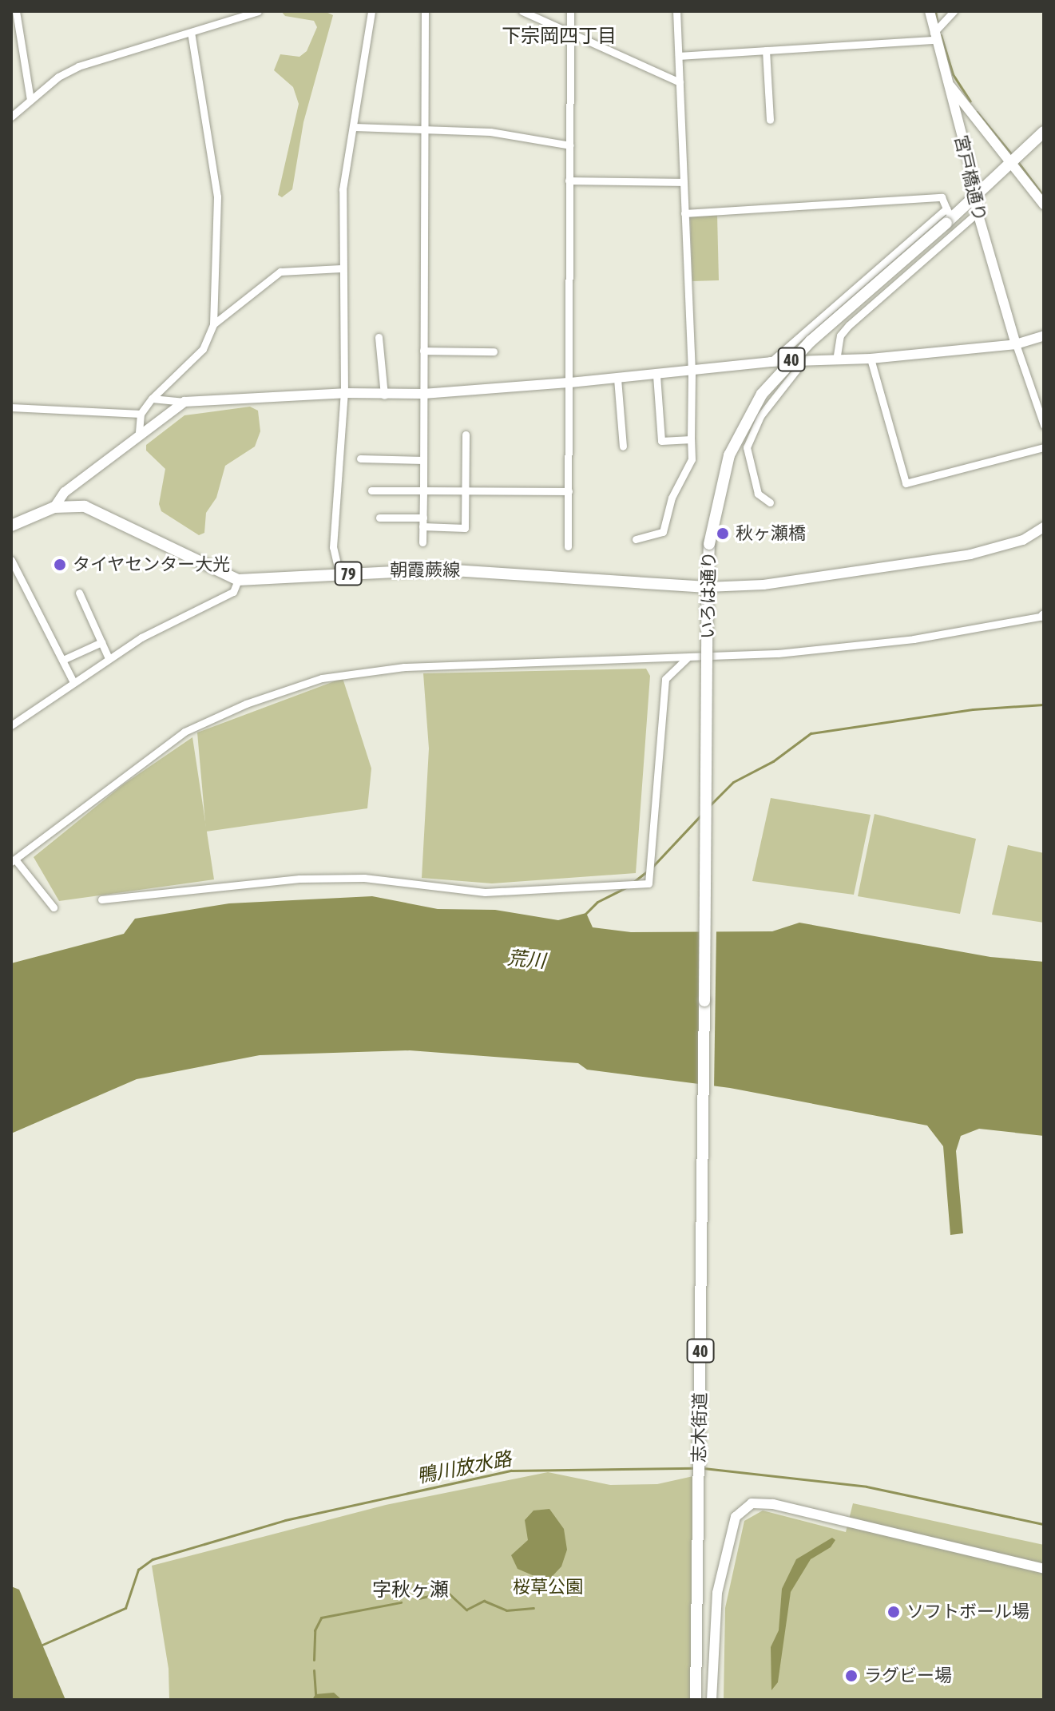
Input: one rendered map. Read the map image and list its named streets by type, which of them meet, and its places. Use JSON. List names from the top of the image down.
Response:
{
  "streets": {
    "main road": [
      "40",
      "朝霞蕨線",
      "79",
      "いろは通り",
      "志木街道"
    ],
    "street": ["宮戸橋通り"]
  },
  "crossings": [
    ["宮戸橋通り", "いろは通り"],
    ["朝霞蕨線", "いろは通り"],
    ["いろは通り", "志木街道"]
  ],
  "districts": ["下宗岡四丁目", "字秋ヶ瀬"],
  "water": ["荒川", "鴨川放水路"],
  "parks": ["桜草公園"],
  "places": [
    "秋ヶ瀬橋",
    "タイヤセンター大光",
    "ソフトボール場",
    "ラグビー場"
  ]
}
